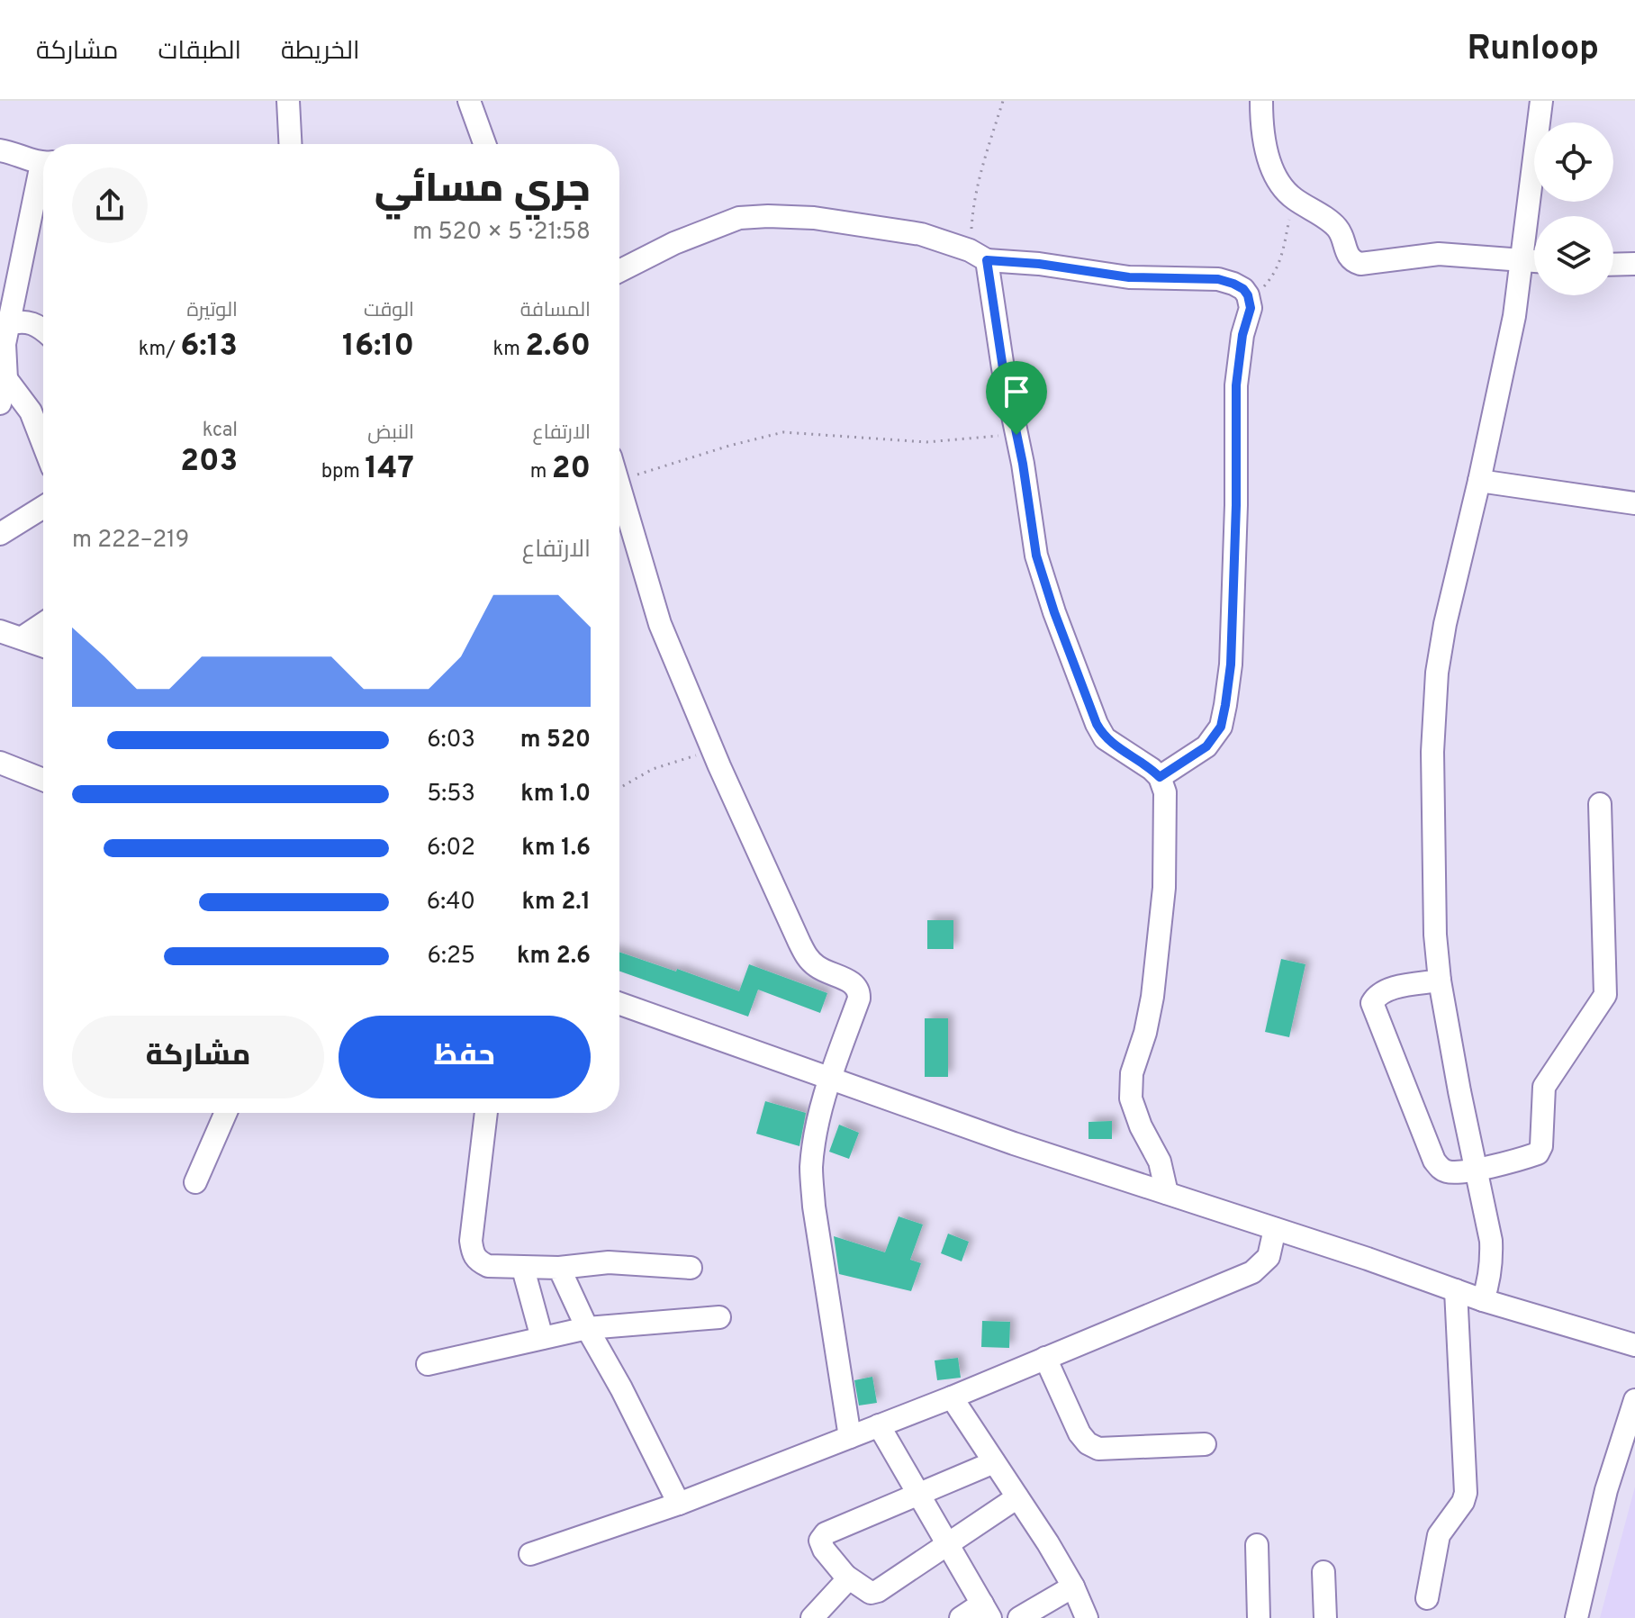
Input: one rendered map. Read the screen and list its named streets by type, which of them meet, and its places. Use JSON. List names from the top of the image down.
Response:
{
  "page": {
    "header": "Runloop",
    "nav": ["الخريطة", "الطبقات", "مشاركة"],
    "heading": ["جري مسائي", "21:58 · 5 × 520 m"],
    "stats": [
      ["المسافة", "2.60 km"],
      ["الوقت", "16:10"],
      ["الوتيرة", "6:13 /km"],
      ["الارتفاع", "20 m"],
      ["النبض", "147 bpm"],
      ["kcal", "203"]
    ],
    "chart": ["الارتفاع", "219–222 m"],
    "list": [
      {
        "name": "520 m",
        "note": "6:03"
      },
      {
        "name": "1.0 km",
        "note": "5:53"
      },
      {
        "name": "1.6 km",
        "note": "6:02"
      },
      {
        "name": "2.1 km",
        "note": "6:40"
      },
      {
        "name": "2.6 km",
        "note": "6:25"
      }
    ],
    "buttons": ["حفظ", "مشاركة"]
  }
}
